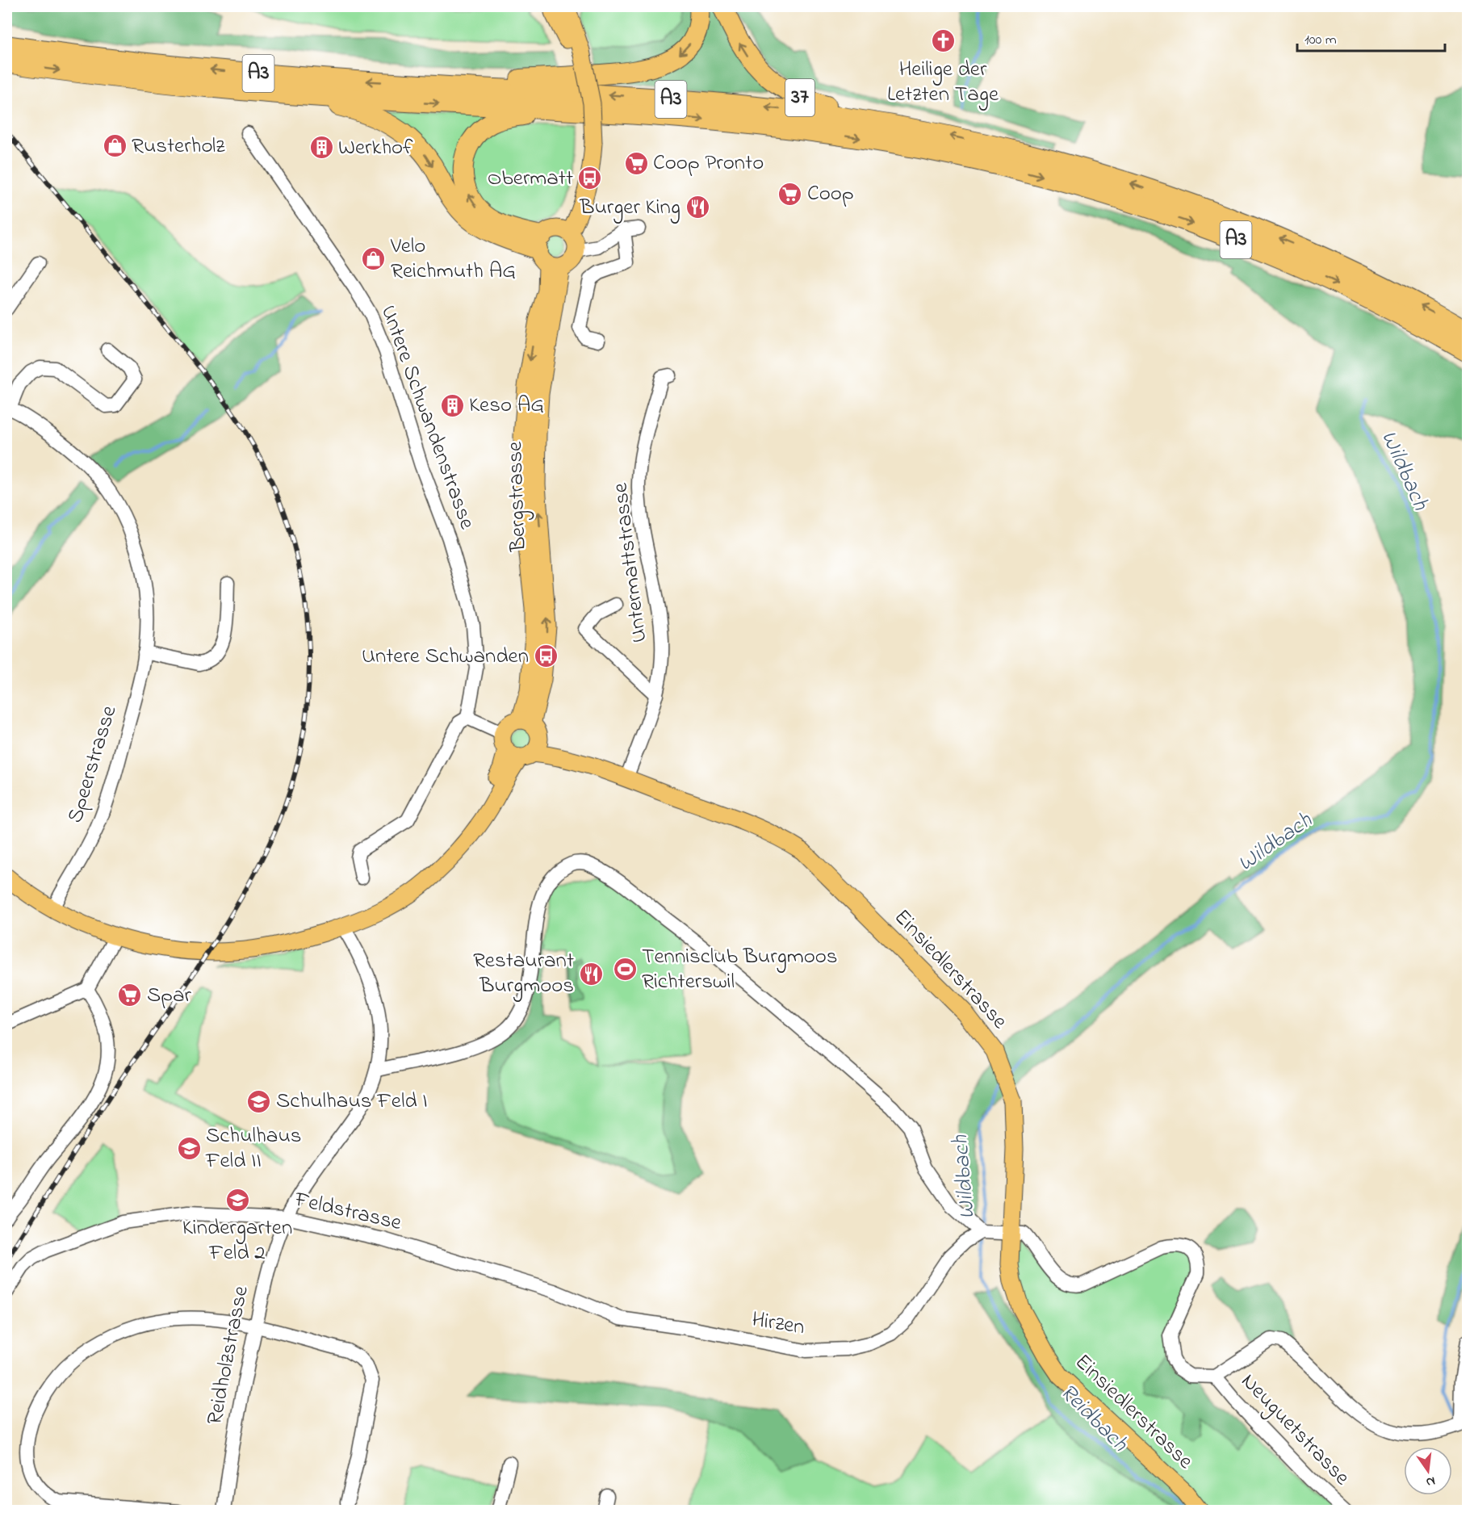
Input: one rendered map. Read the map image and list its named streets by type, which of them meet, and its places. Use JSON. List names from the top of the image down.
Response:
{
  "streets": {
    "highway": ["A3", "37"],
    "main road": ["Bergstrasse", "Einsiedlerstrasse"],
    "street": [
      "Untere Schwandenstrasse",
      "Untermattstrasse",
      "Speerstrasse",
      "Feldstrasse",
      "Hirzen",
      "Reidholzstrasse",
      "Neuguetstrasse"
    ]
  },
  "crossings": [
    ["A3", "37"],
    ["Bergstrasse", "Speerstrasse"],
    ["Bergstrasse", "Einsiedlerstrasse"],
    ["Bergstrasse", "Reidholzstrasse"],
    ["Untermattstrasse", "Einsiedlerstrasse"],
    ["Feldstrasse", "Hirzen"],
    ["Feldstrasse", "Reidholzstrasse"]
  ],
  "water": ["Wildbach", "Reidbach"],
  "places": {
    "church": ["Heilige der Letzten Tage"],
    "shop": ["Rusterholz", "Velo Reichmuth AG"],
    "building": ["Werkhof", "Keso AG"],
    "supermarket": ["Coop Pronto", "Coop", "Spar"],
    "bus stop": ["Obermatt", "Untere Schwanden"],
    "restaurant": ["Burger King", "Restaurant Burgmoos"],
    "sports": ["Tennisclub Burgmoos Richterswil"],
    "school or university": ["Schulhaus Feld I", "Schulhaus Feld II", "Kindergarten Feld 2"]
  },
  "scale_bar": "100 m",
  "north": "bottom"
}
